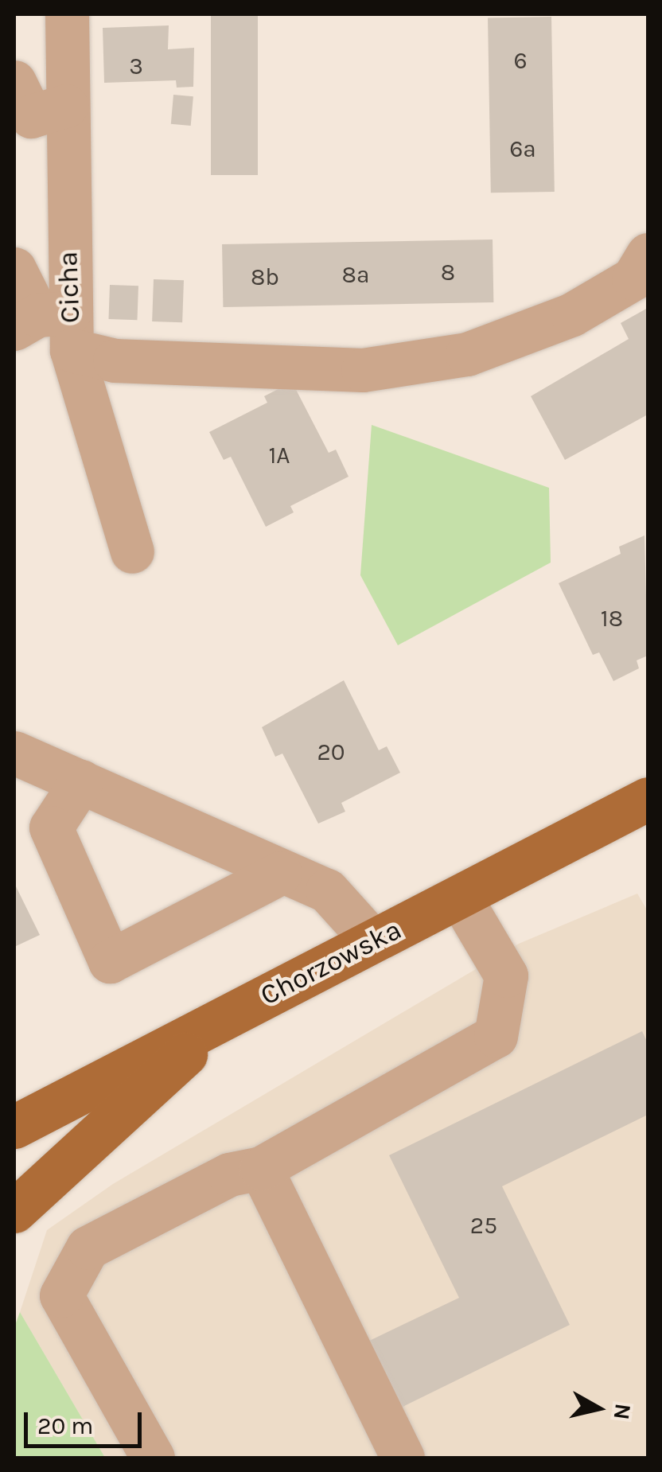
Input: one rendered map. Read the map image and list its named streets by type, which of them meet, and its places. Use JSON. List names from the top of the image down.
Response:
{
  "streets": {
    "main road": ["Chorzowska"],
    "street": ["Cicha"]
  },
  "house_numbers": [
    "6",
    "3",
    "6a",
    "8",
    "8a",
    "8b",
    "1A",
    "18",
    "20",
    "25"
  ],
  "scale_bar": "20 m",
  "north": "right"
}
